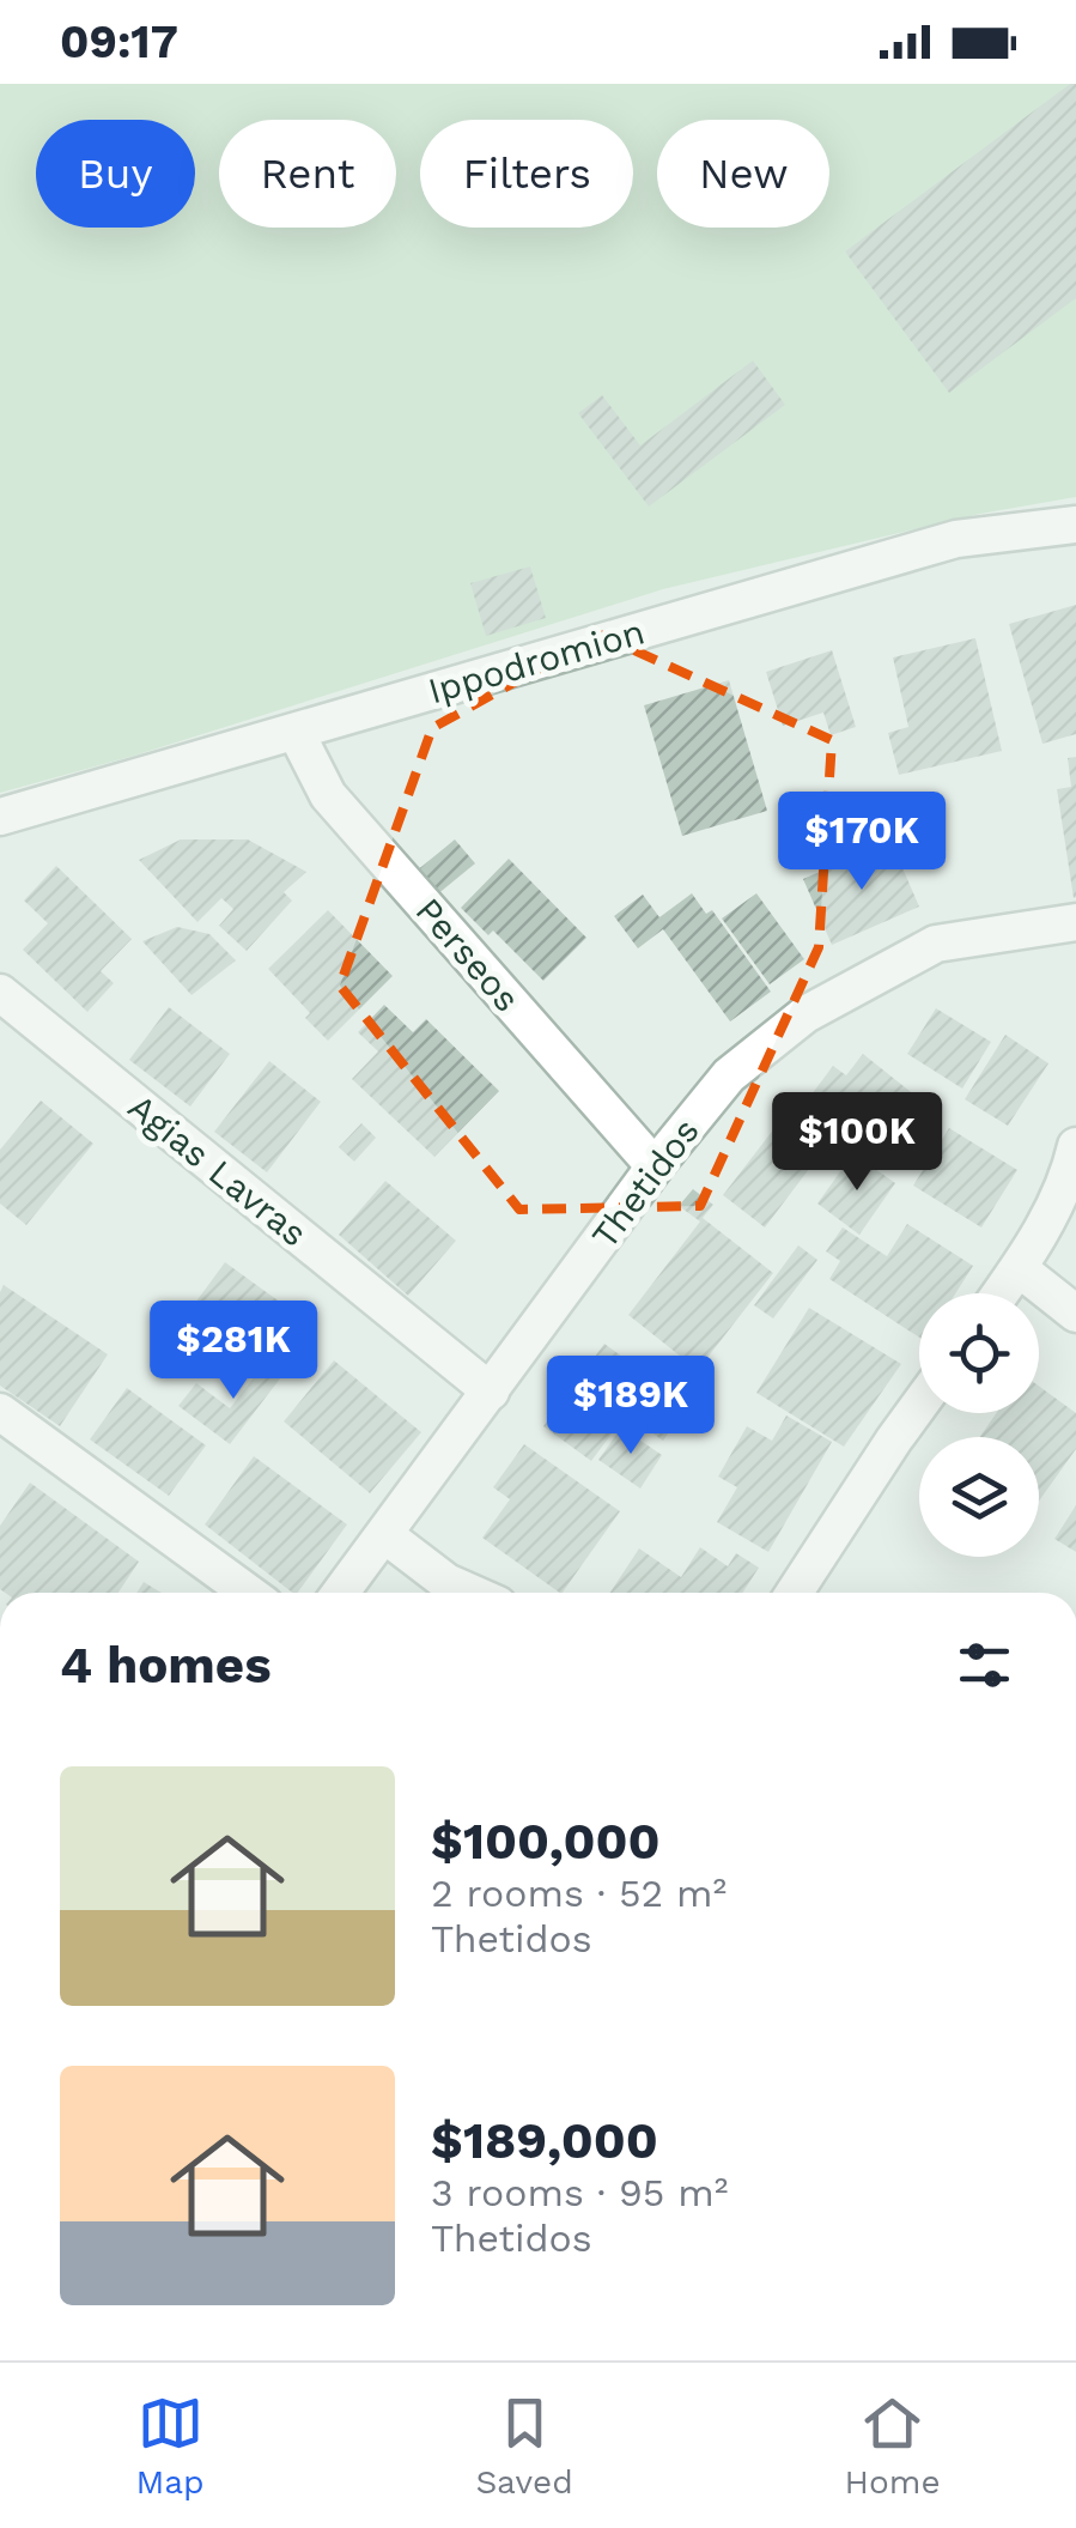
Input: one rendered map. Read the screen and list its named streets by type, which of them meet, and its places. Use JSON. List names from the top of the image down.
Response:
{
  "streets": {
    "street": [
      "Ippodromion",
      "Perseos",
      "Agias Lavras",
      "Thetidos"
    ]
  },
  "crossings": [
    ["Ippodromion", "Perseos"],
    ["Perseos", "Thetidos"],
    ["Agias Lavras", "Thetidos"]
  ],
  "page": {
    "status": "09:17",
    "chip": [
      "Buy",
      "Rent",
      "Filters",
      "New"
    ],
    "price": [
      "$170K",
      "$100K",
      "$281K",
      "$189K"
    ],
    "heading": "4 homes",
    "list": [
      {
        "name": "$100,000",
        "note": "2 rooms · 52 m² · Thetidos"
      },
      {
        "name": "$189,000",
        "note": "3 rooms · 95 m² · Thetidos"
      }
    ],
    "tabs": ["Map", "Saved", "Home"]
  }
}
